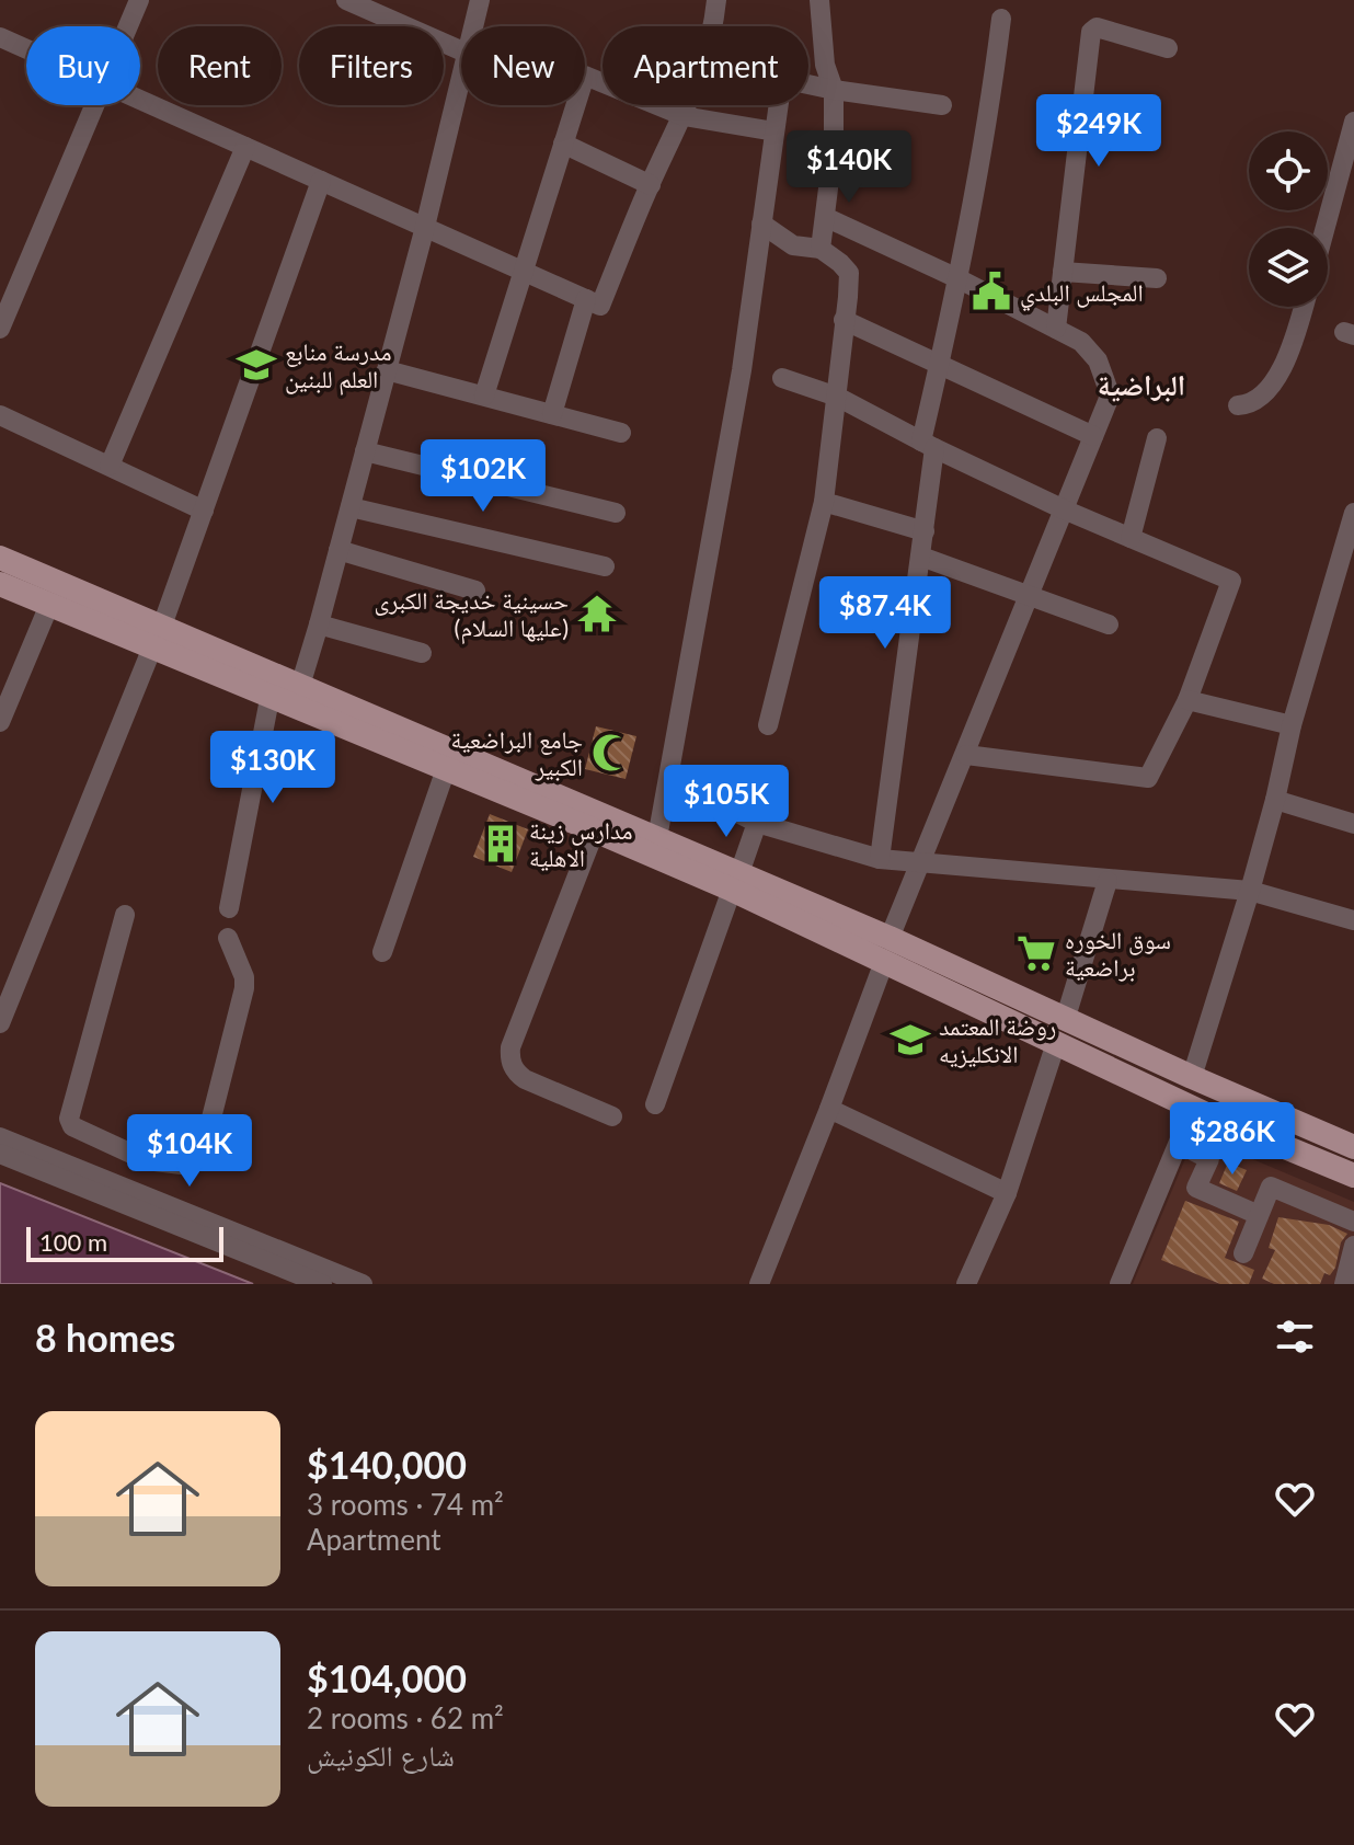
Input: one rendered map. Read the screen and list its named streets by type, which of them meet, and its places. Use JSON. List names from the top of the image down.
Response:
{
  "districts": ["البراضية"],
  "places": {
    "public building": ["المجلس البلدي"],
    "school or university": ["مدرسة منابع العلم للبنين", "روضة المعتمد الانكليزيه"],
    "temple": ["حسينية خديجة الكبرى (عليها السلام)"],
    "mosque": ["جامع البراضعية الكبير"],
    "building": ["مدارس زينة الاهلية"],
    "supermarket": ["سوق الخوره براضعية"]
  },
  "scale_bar": "100 m",
  "page": {
    "chip": [
      "Buy",
      "Rent",
      "Filters",
      "New",
      "Apartment"
    ],
    "price": [
      "$249K",
      "$140K",
      "$102K",
      "$87.4K",
      "$130K",
      "$105K",
      "$286K",
      "$104K"
    ],
    "scale": "100 m",
    "heading": "8 homes",
    "list": [
      {
        "name": "$140,000",
        "note": "3 rooms · 74 m² · Apartment"
      },
      {
        "name": "$104,000",
        "note": "2 rooms · 62 m² · شارع الكونيش"
      }
    ]
  }
}
